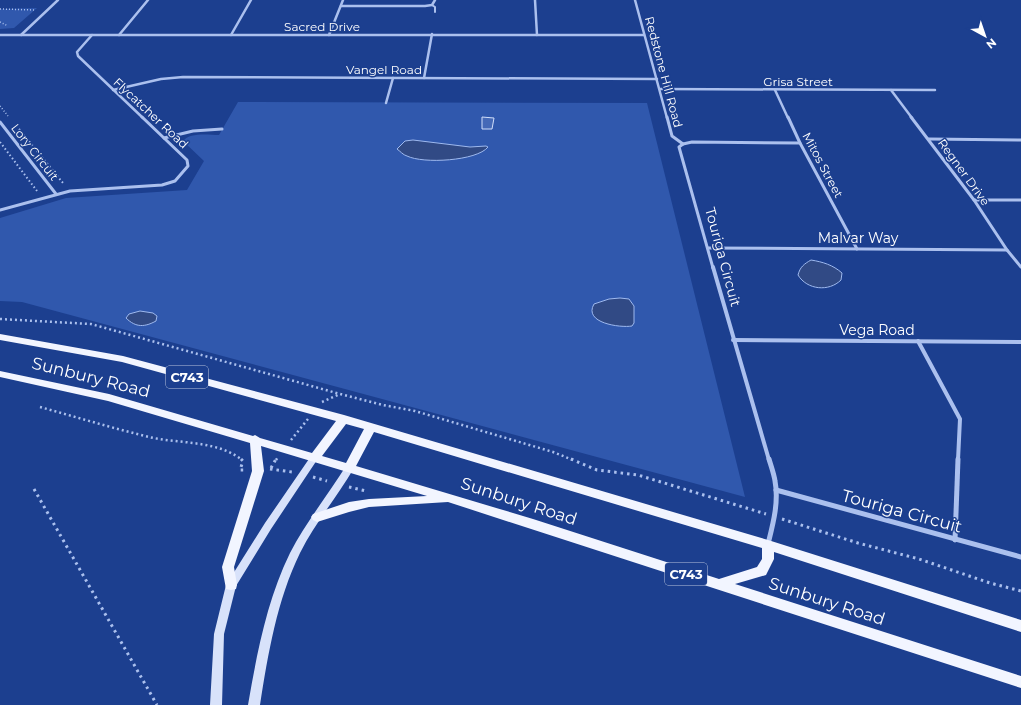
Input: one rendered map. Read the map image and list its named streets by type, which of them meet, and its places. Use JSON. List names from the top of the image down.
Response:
{
  "streets": {
    "main road": ["Sunbury Road", "C743"],
    "street": [
      "Sacred Drive",
      "Vangel Road",
      "Redstone Hill Road",
      "Grisa Street",
      "Flycatcher Road",
      "Lory Circuit",
      "Mitos Street",
      "Regner Drive",
      "Malvar Way",
      "Touriga Circuit",
      "Vega Road"
    ]
  },
  "crossings": [
    ["Sacred Drive", "Redstone Hill Road"],
    ["Sacred Drive", "Flycatcher Road"],
    ["Vangel Road", "Redstone Hill Road"],
    ["Vangel Road", "Flycatcher Road"],
    ["Redstone Hill Road", "Grisa Street"],
    ["Redstone Hill Road", "Touriga Circuit"],
    ["Grisa Street", "Mitos Street"],
    ["Grisa Street", "Regner Drive"],
    ["Flycatcher Road", "Lory Circuit"],
    ["Mitos Street", "Malvar Way"],
    ["Regner Drive", "Malvar Way"],
    ["Malvar Way", "Touriga Circuit"],
    ["Touriga Circuit", "Vega Road"],
    ["Touriga Circuit", "Sunbury Road"]
  ],
  "north": "bottom right"
}
